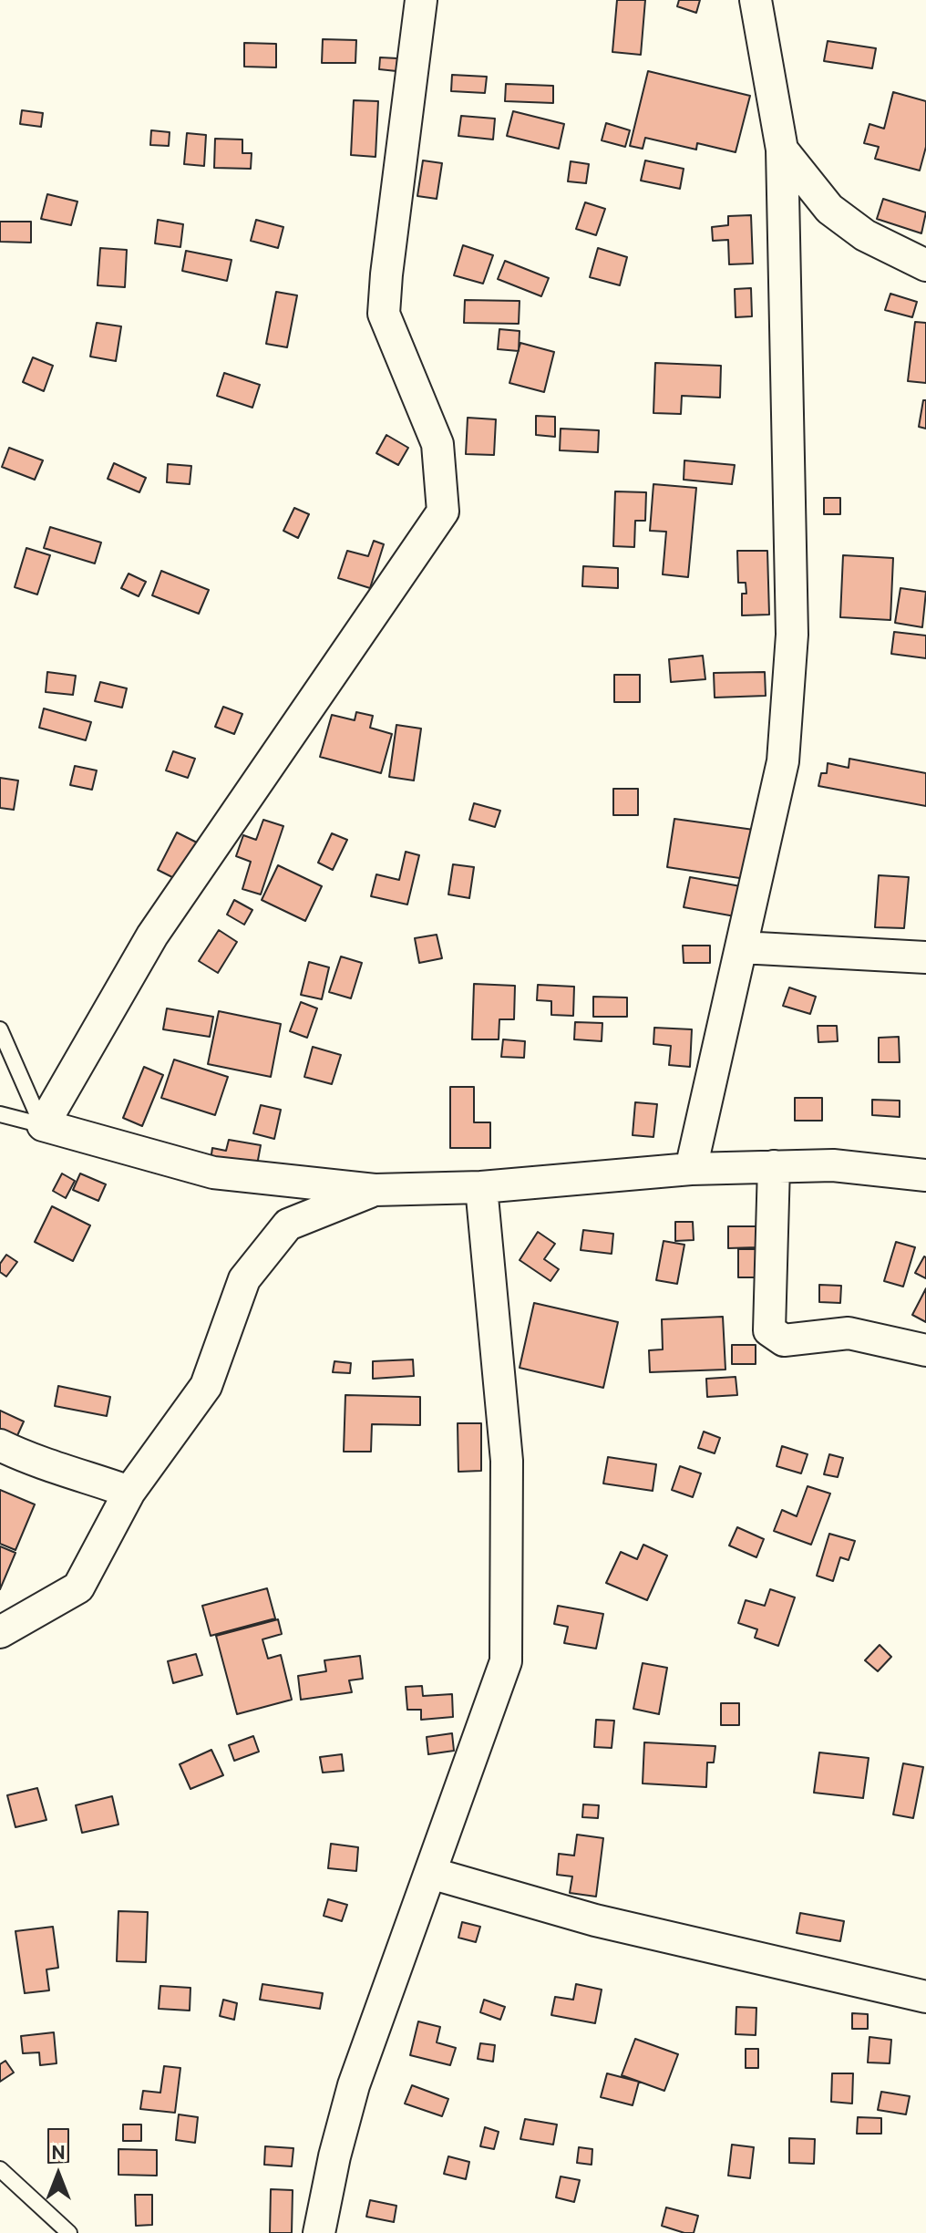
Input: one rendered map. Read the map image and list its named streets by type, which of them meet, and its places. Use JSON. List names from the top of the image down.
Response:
{
  "north": "top"
}
